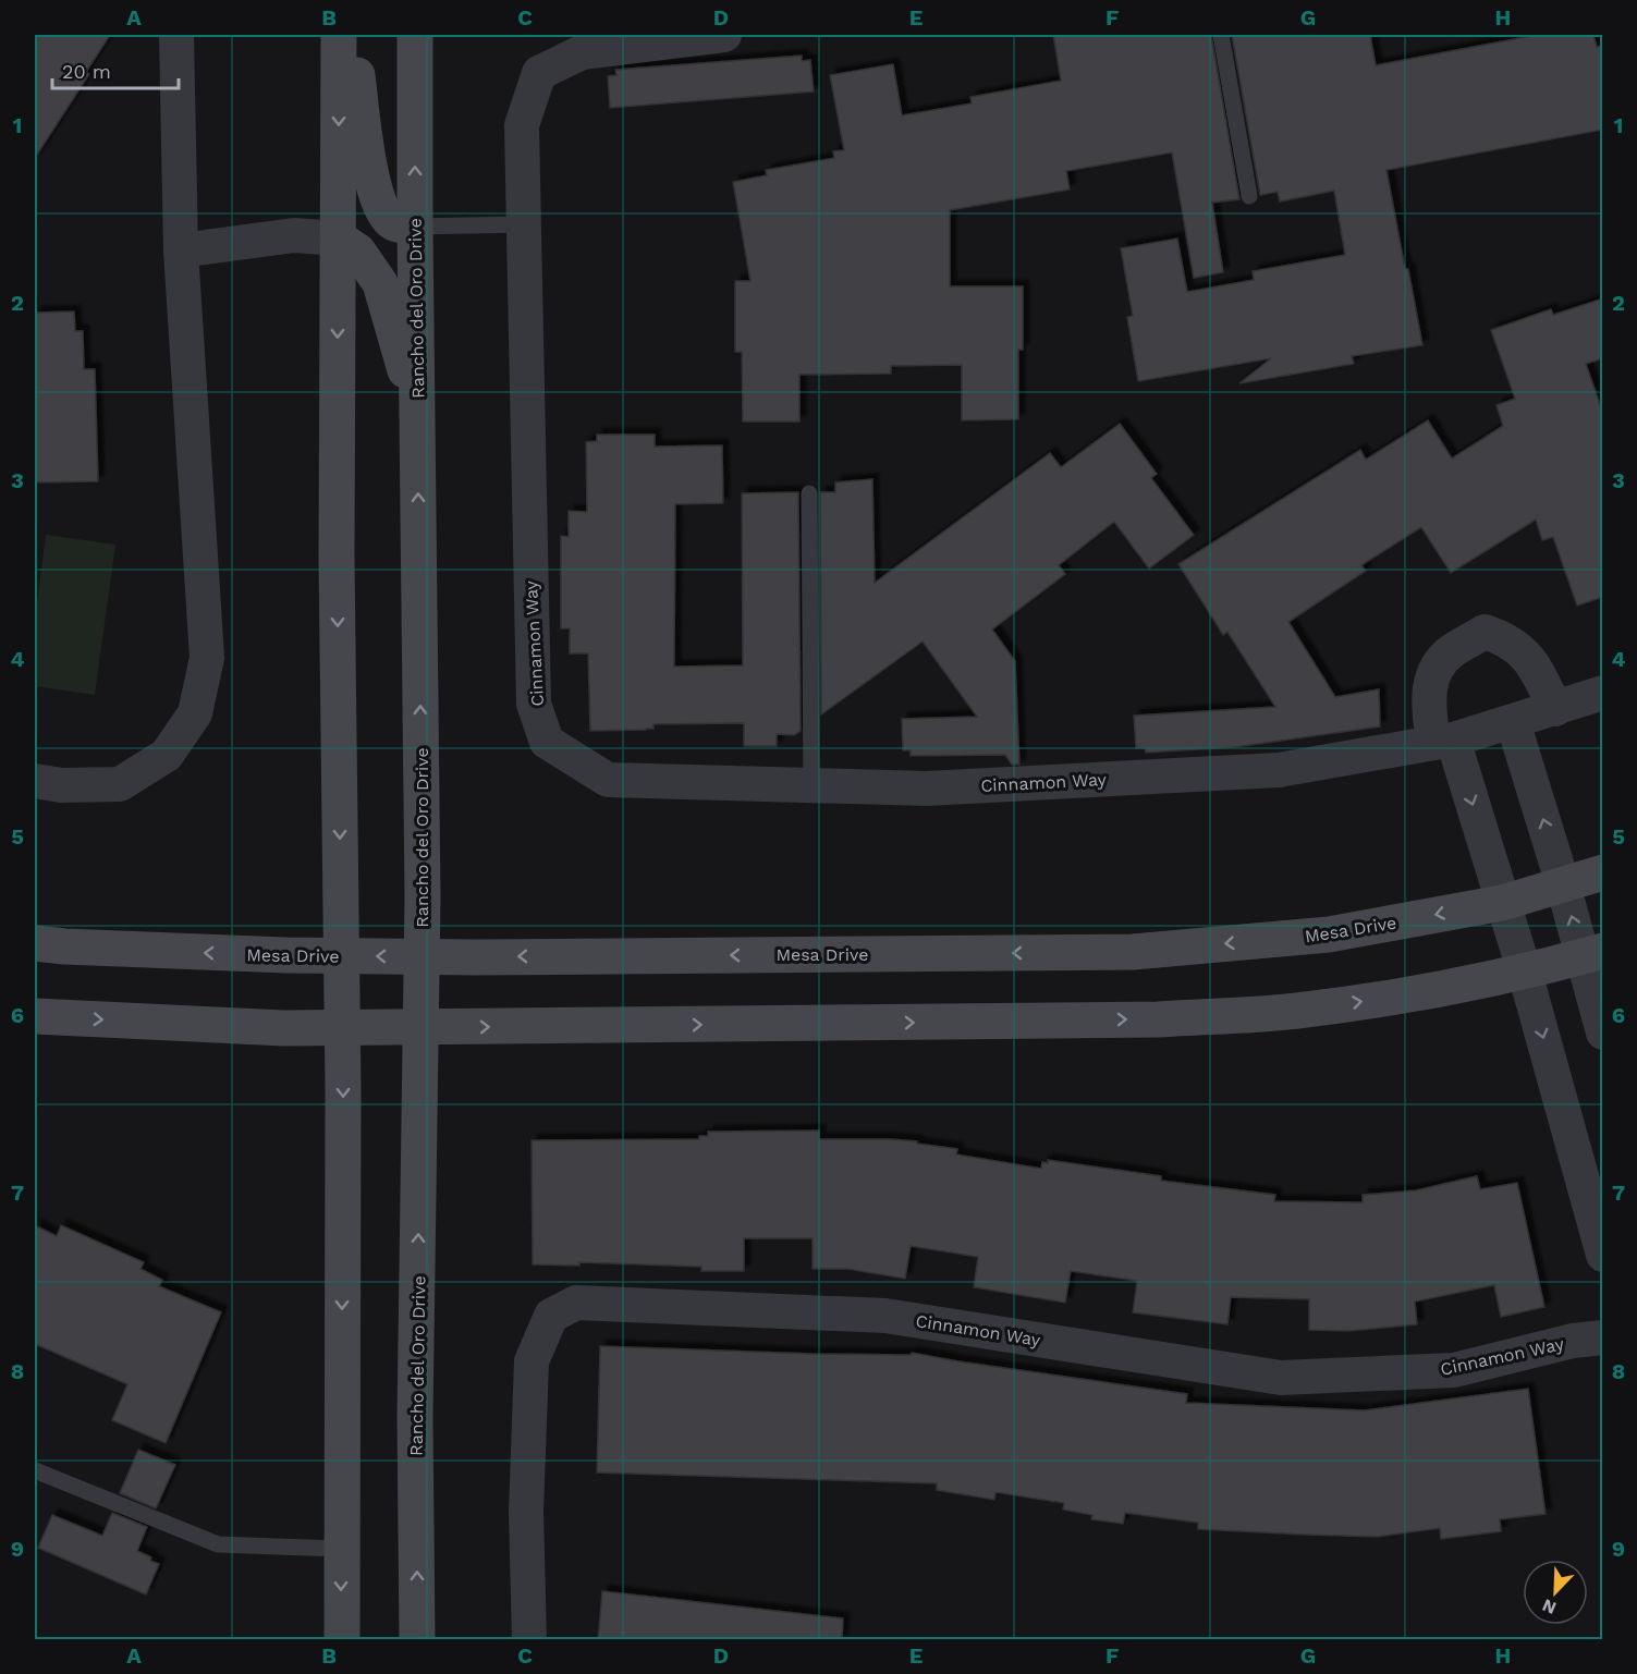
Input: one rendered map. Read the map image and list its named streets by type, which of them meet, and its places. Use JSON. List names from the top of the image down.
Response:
{
  "streets": {
    "main road": ["Rancho del Oro Drive", "Mesa Drive"],
    "street": ["Cinnamon Way"]
  },
  "crossings": [
    ["Rancho del Oro Drive", "Mesa Drive"]
  ],
  "scale_bar": "20 m",
  "north": "bottom left",
  "grid": {
    "columns": [
      "A",
      "B",
      "C",
      "D",
      "E",
      "F",
      "G",
      "H"
    ],
    "rows": [
      "1",
      "2",
      "3",
      "4",
      "5",
      "6",
      "7",
      "8",
      "9"
    ]
  }
}
